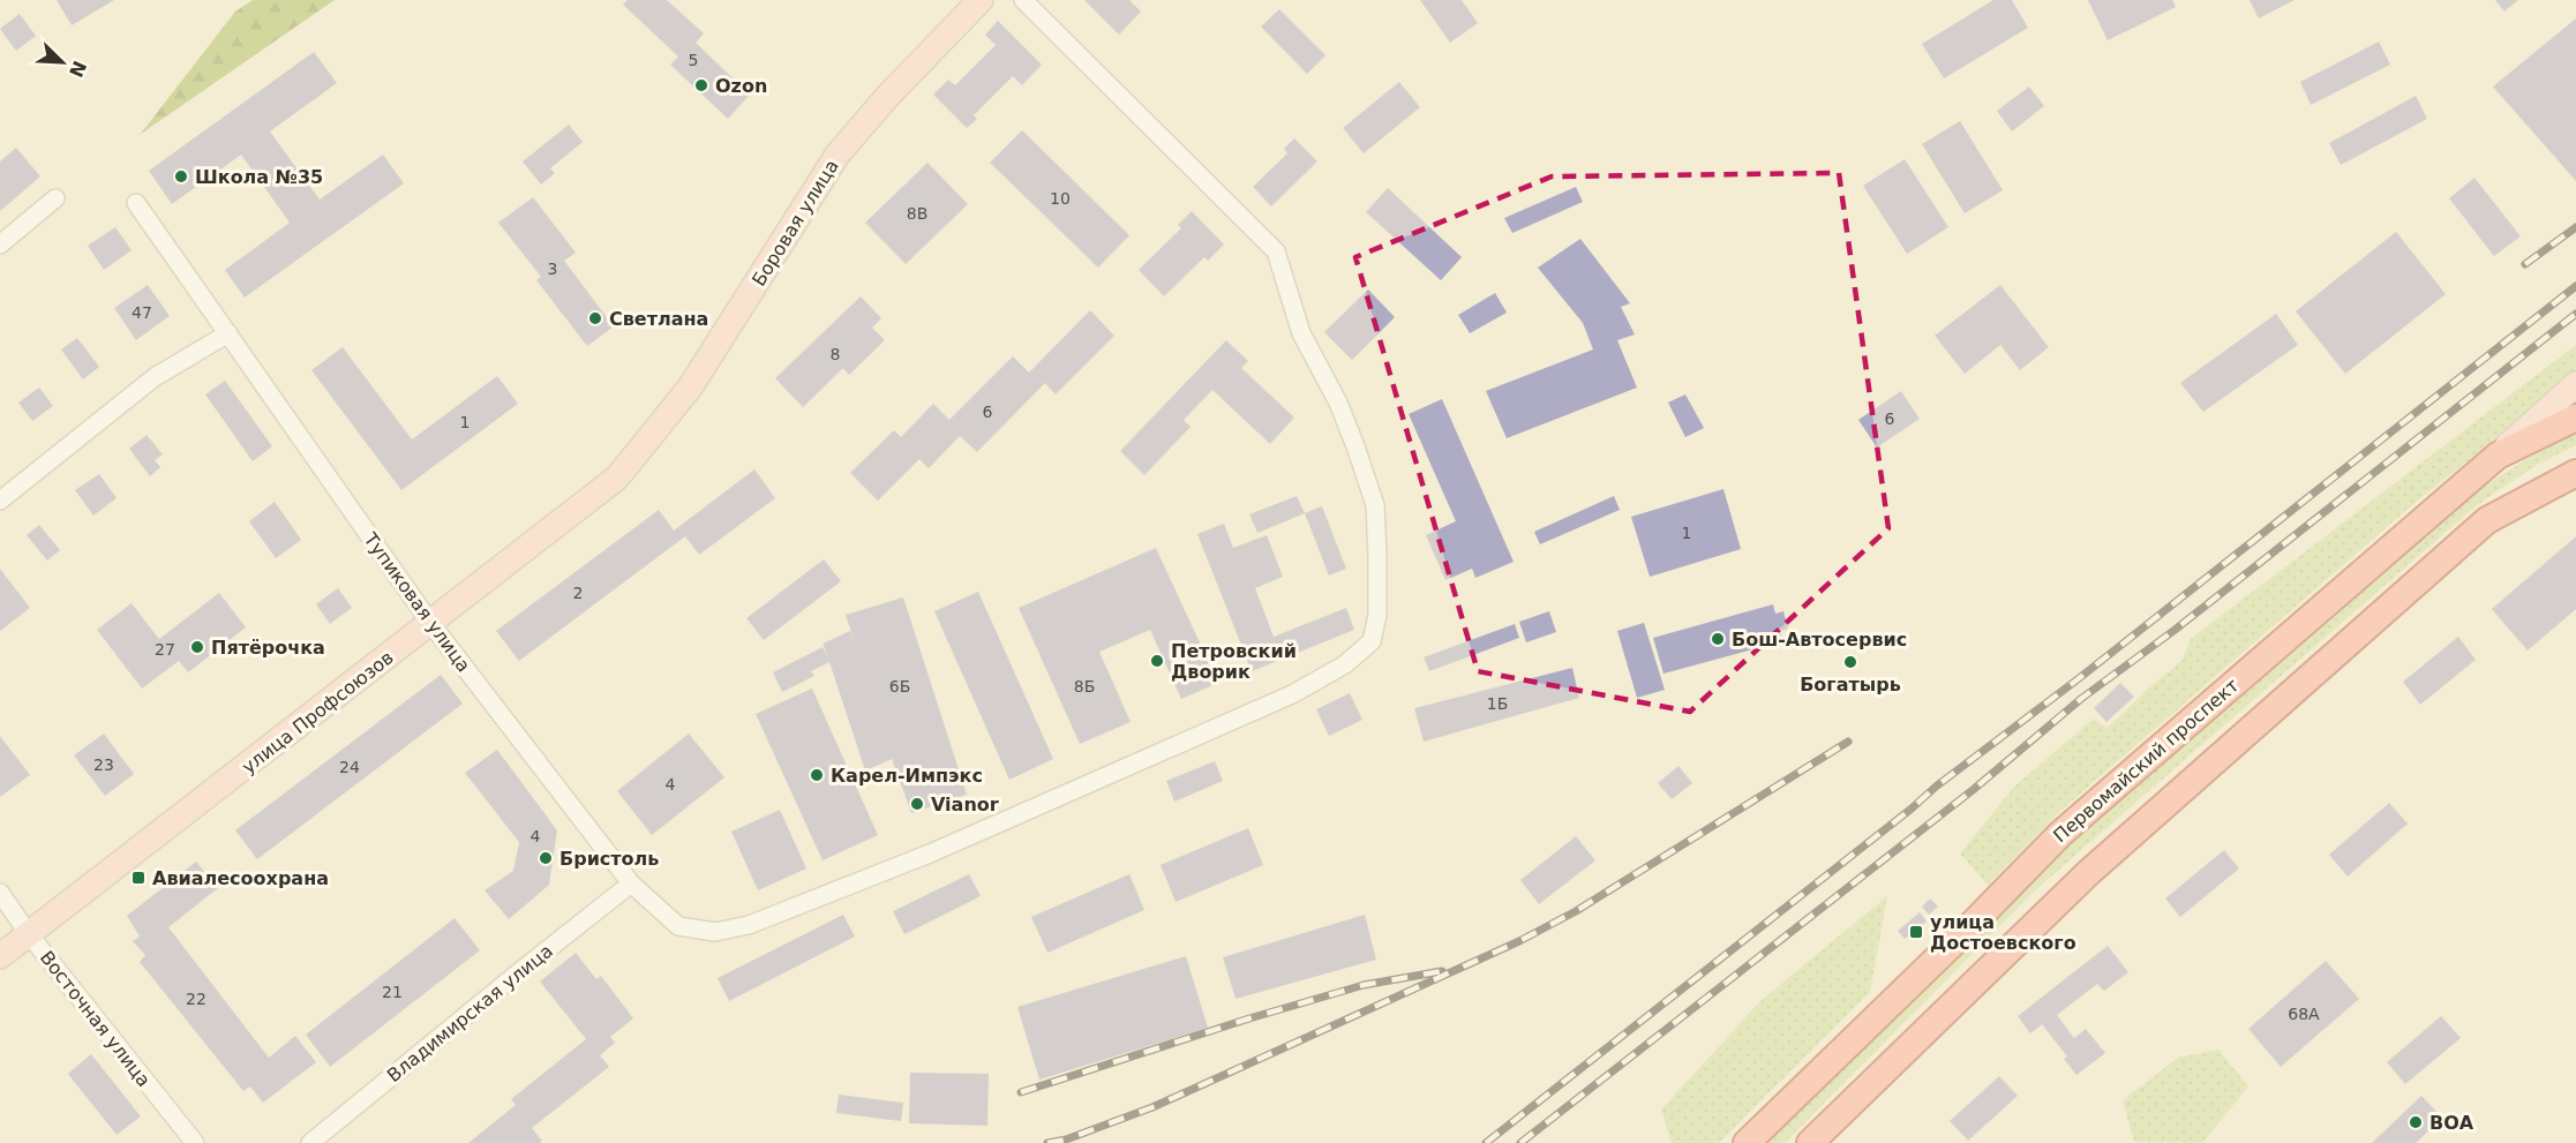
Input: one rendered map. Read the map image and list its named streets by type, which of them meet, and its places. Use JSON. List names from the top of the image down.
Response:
{
  "streets": {
    "main road": ["Боровая улица", "улица Профсоюзов", "Первомайский проспект"],
    "street": ["Тупиковая улица", "Владимирская улица", "Восточная улица"]
  },
  "crossings": [
    ["Боровая улица", "улица Профсоюзов"],
    ["Тупиковая улица", "улица Профсоюзов"],
    ["Тупиковая улица", "Владимирская улица"],
    ["улица Профсоюзов", "Восточная улица"]
  ],
  "places": {
    "other": [
      "Ozon",
      "Школа №35",
      "Светлана",
      "Бош-Автосервис",
      "Пятёрочка",
      "Петровский Дворик",
      "Богатырь",
      "Карел-Импэкс",
      "Vianor",
      "Бристоль",
      "ВОА"
    ],
    "transit": ["Авиалесоохрана", "улица Достоевского"]
  },
  "house_numbers": [
    "5",
    "10",
    "8В",
    "3",
    "47",
    "8",
    "6",
    "6",
    "1",
    "1",
    "2",
    "27",
    "6Б",
    "8Б",
    "1Б",
    "23",
    "24",
    "4",
    "4",
    "21",
    "22",
    "68А"
  ],
  "north": "bottom right"
}
